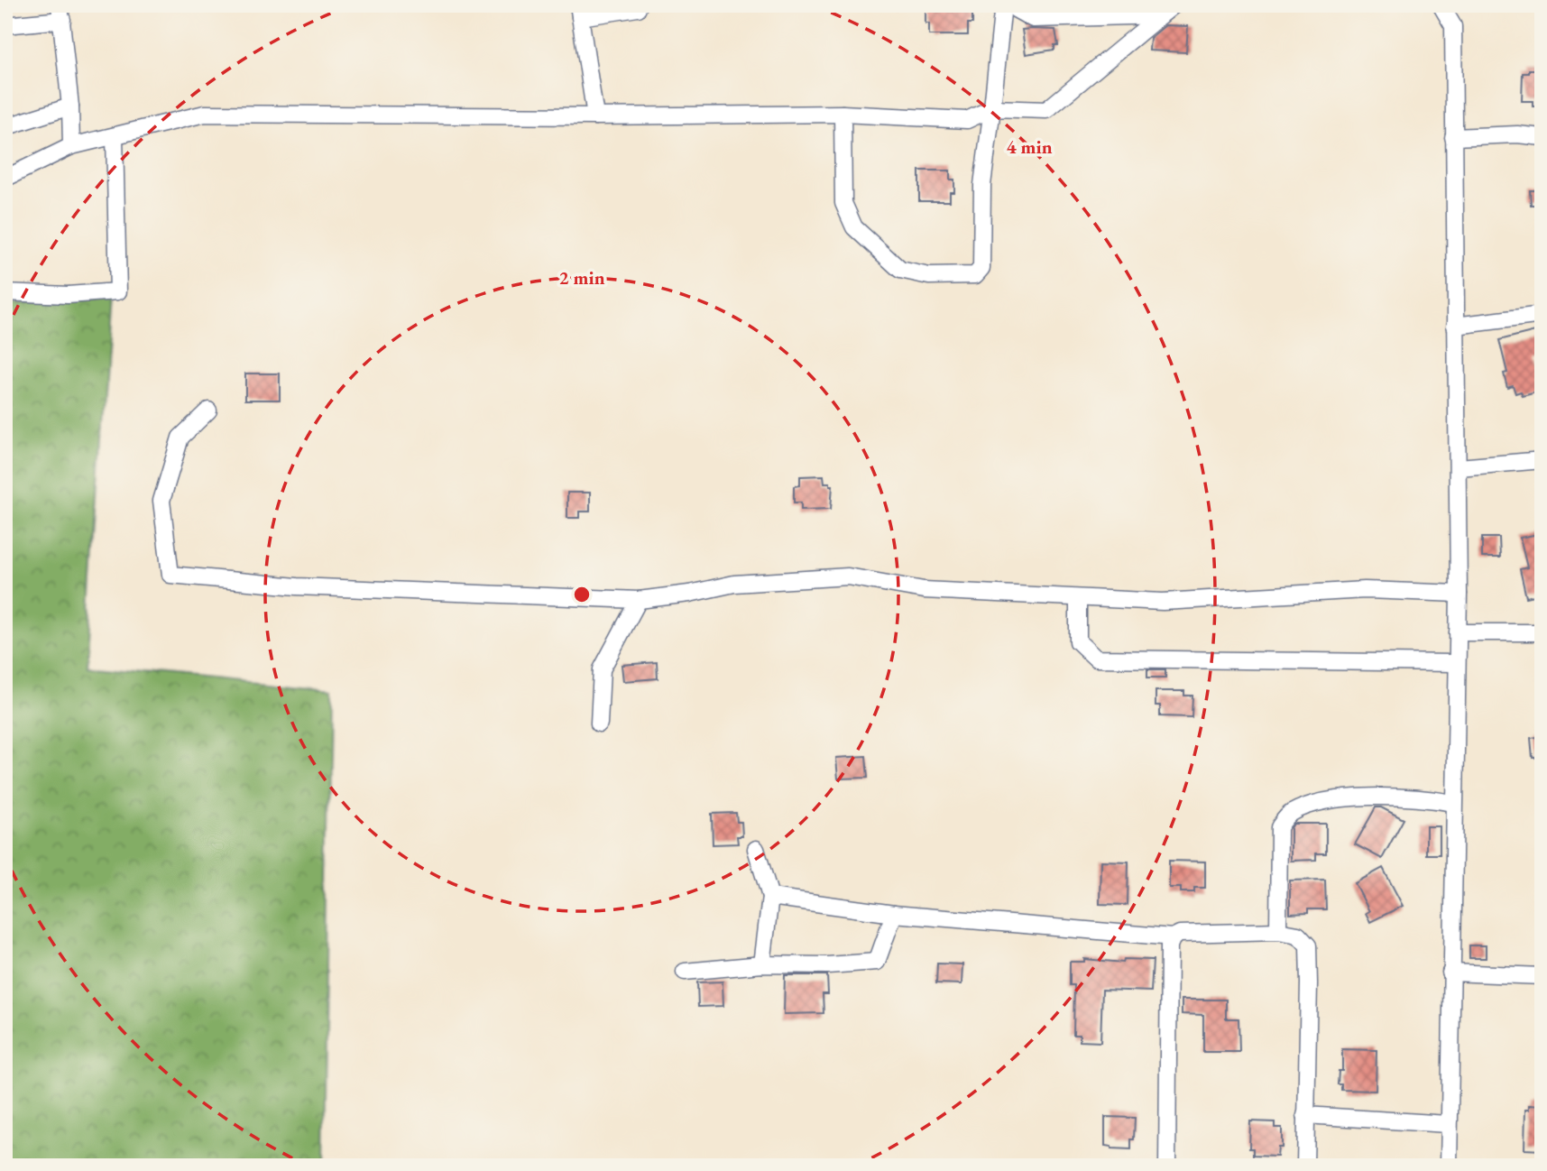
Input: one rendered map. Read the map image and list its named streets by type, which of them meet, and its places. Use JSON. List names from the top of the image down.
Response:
{
  "rings": ["4 min", "2 min"]
}
